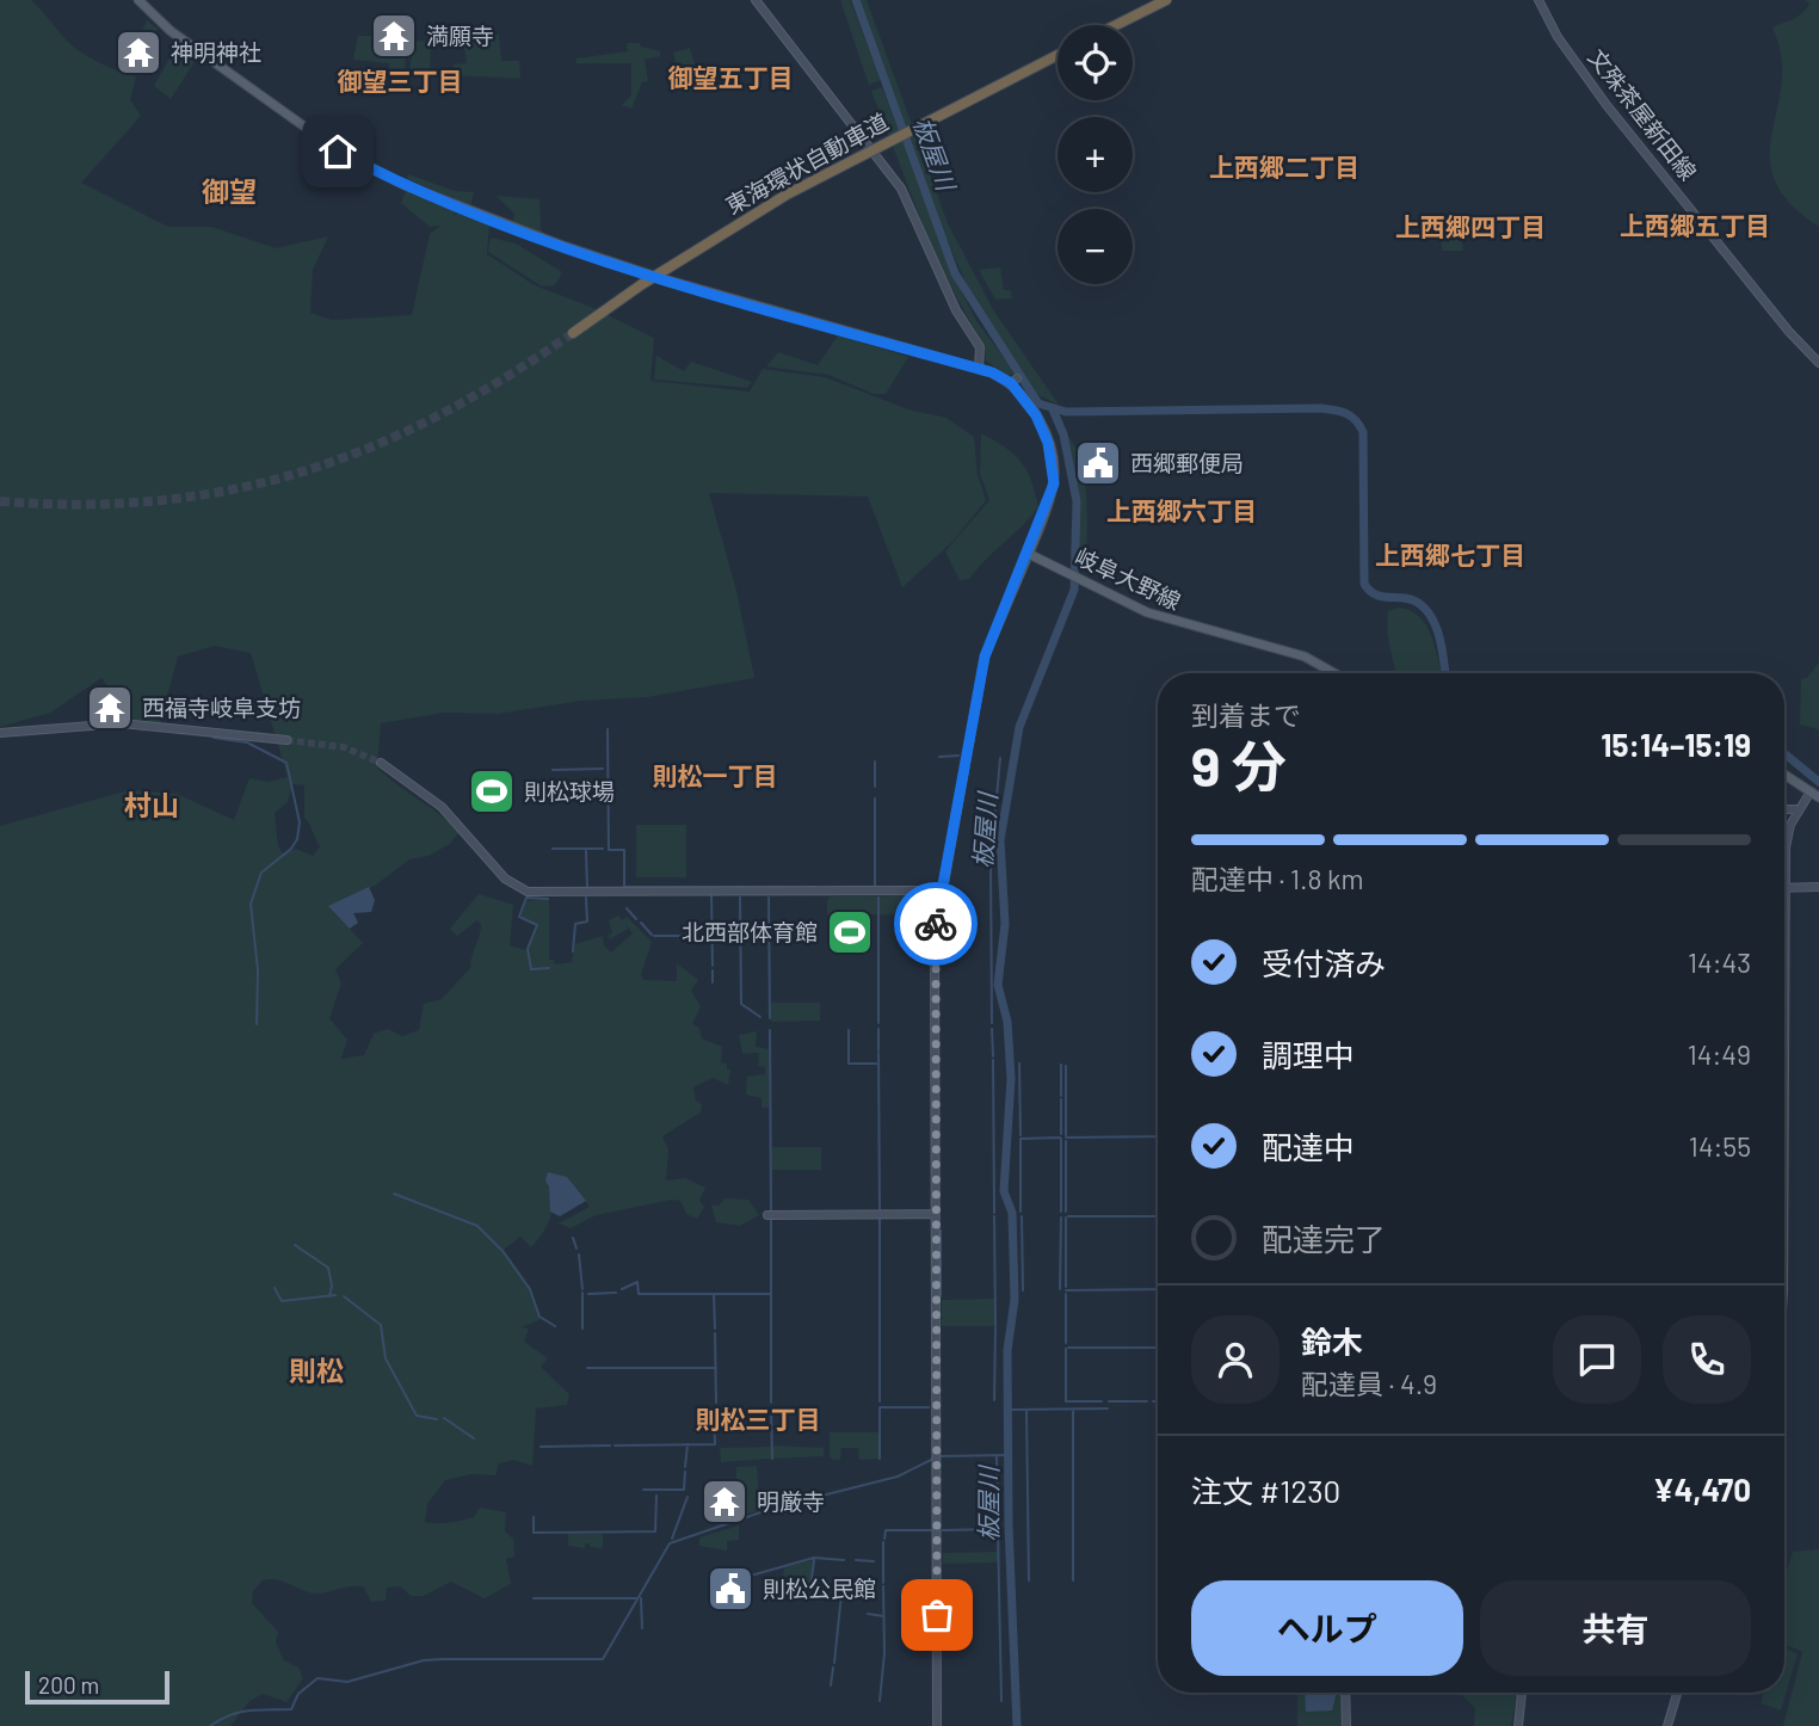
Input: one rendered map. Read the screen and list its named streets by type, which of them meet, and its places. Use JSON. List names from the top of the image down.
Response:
{
  "streets": {
    "highway": ["東海環状自動車道"],
    "main road": ["岐阜大野線"],
    "street": ["文殊茶屋新田線"]
  },
  "districts": [
    "御望五丁目",
    "御望三丁目",
    "上西郷二丁目",
    "御望",
    "上西郷五丁目",
    "上西郷四丁目",
    "上西郷六丁目",
    "上西郷七丁目",
    "則松一丁目",
    "村山",
    "則松",
    "則松三丁目"
  ],
  "water": ["板屋川"],
  "places": {
    "temple": [
      "満願寺",
      "神明神社",
      "西福寺岐阜支坊",
      "明厳寺"
    ],
    "public building": ["西郷郵便局", "則松公民館"],
    "sports": ["則松球場", "北西部体育館"]
  },
  "scale_bar": "200 m",
  "page": {
    "map_buttons": ["+", "−"],
    "heading": ["9 分", "到着まで", "15:14–15:19"],
    "panel": [
      "鈴木",
      "配達員 · 4.9",
      "注文 #1230",
      "¥4,470"
    ],
    "bar": "配達中 · 1.8 km",
    "list": [
      ["受付済み", "14:43"],
      ["調理中", "14:49"],
      ["配達中", "14:55"],
      "配達完了"
    ],
    "buttons": ["ヘルプ", "共有"],
    "scale": "200 m"
  }
}
